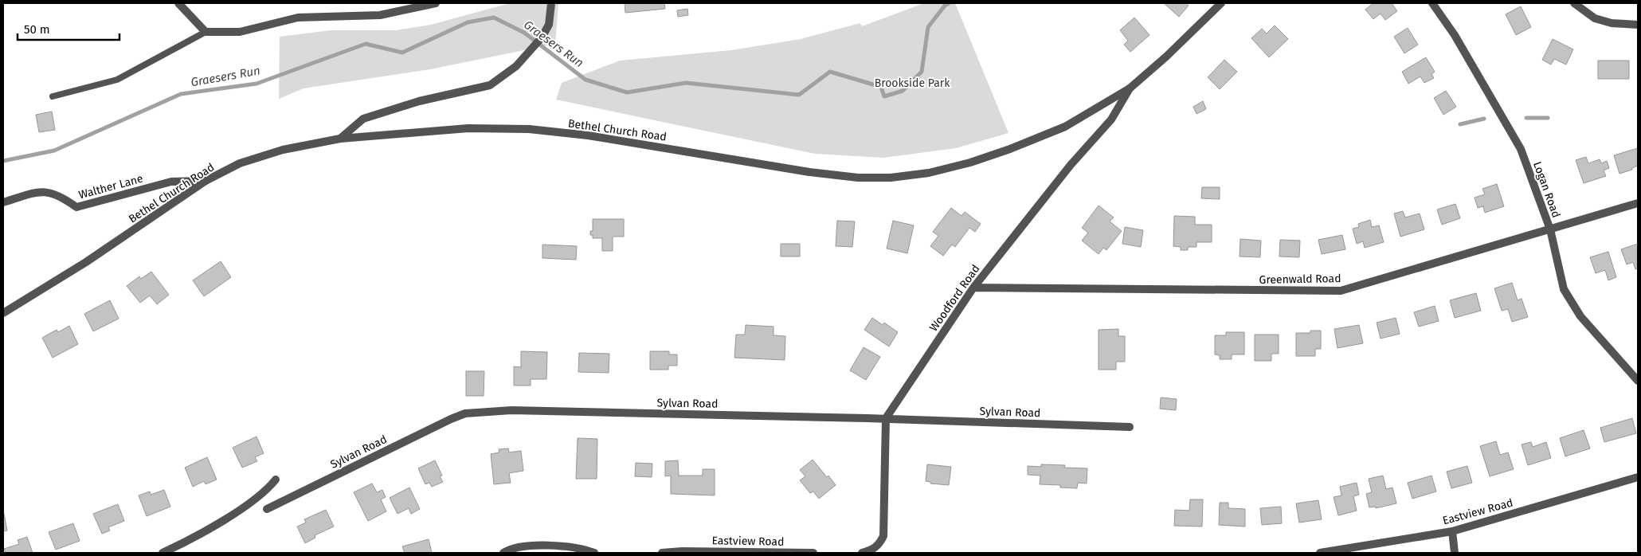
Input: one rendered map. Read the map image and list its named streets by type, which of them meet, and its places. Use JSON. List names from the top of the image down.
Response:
{
  "streets": {
    "street": [
      "Bethel Church Road",
      "Walther Lane",
      "Logan Road",
      "Greenwald Road",
      "Woodford Road",
      "Sylvan Road",
      "Eastview Road"
    ]
  },
  "crossings": [
    ["Bethel Church Road", "Walther Lane"],
    ["Bethel Church Road", "Woodford Road"],
    ["Logan Road", "Greenwald Road"],
    ["Greenwald Road", "Woodford Road"],
    ["Woodford Road", "Sylvan Road"]
  ],
  "water": ["Graesers Run"],
  "parks": ["Brookside Park"],
  "scale_bar": "50 m"
}
